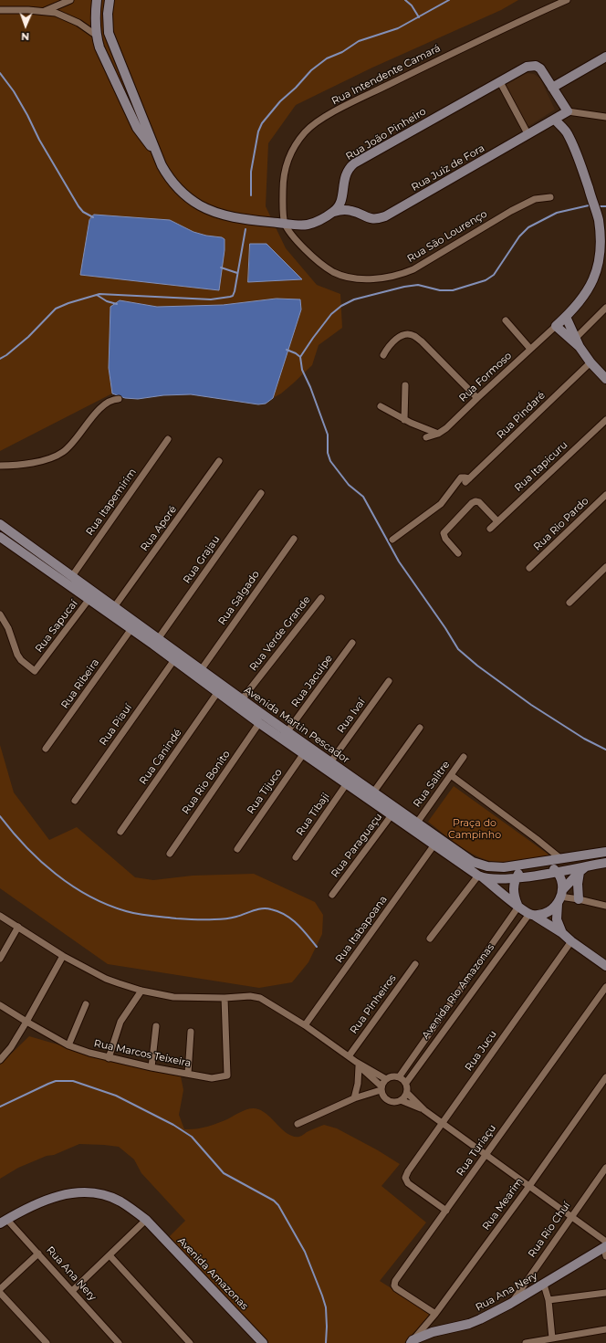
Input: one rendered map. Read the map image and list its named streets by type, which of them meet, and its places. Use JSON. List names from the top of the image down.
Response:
{
  "streets": {
    "street": [
      "Rua Intendente Camará",
      "Rua João Pinheiro",
      "Rua Juiz de Fora",
      "Rua São Lourenço",
      "Rua Formoso",
      "Rua Pindaré",
      "Rua Itapicuru",
      "Rua Itapemirim",
      "Rua Rio Pardo",
      "Rua Aporé",
      "Rua Grajau",
      "Rua Salgado",
      "Rua Sapucaí",
      "Rua Verde Grande",
      "Rua Jacuípe",
      "Rua Ribeira",
      "Rua Ivaí",
      "Rua Piauí",
      "Avenida Martin Pescador",
      "Rua Canindé",
      "Rua Rio Bonito",
      "Rua Salitre",
      "Rua Tijuco",
      "Rua Tibaji",
      "Rua Paraguaçu",
      "Rua Itabapoana",
      "Avenida Rio Amazonas",
      "Rua Pinheiros",
      "Rua Jucu",
      "Rua Marcos Teixeira",
      "Rua Turiaçu",
      "Rua Mearim",
      "Rua Rio Chuí",
      "Rua Ana Nery",
      "Avenida Amazonas"
    ]
  },
  "crossings": [
    ["Rua Intendente Camará", "Rua São Lourenço"],
    ["Rua João Pinheiro", "Rua Juiz de Fora"],
    ["Rua Itapemirim", "Avenida Martin Pescador"],
    ["Rua Aporé", "Avenida Martin Pescador"],
    ["Rua Grajau", "Avenida Martin Pescador"],
    ["Rua Salgado", "Avenida Martin Pescador"],
    ["Rua Sapucaí", "Avenida Martin Pescador"],
    ["Rua Verde Grande", "Avenida Martin Pescador"],
    ["Rua Jacuípe", "Avenida Martin Pescador"],
    ["Rua Ribeira", "Avenida Martin Pescador"],
    ["Rua Ivaí", "Avenida Martin Pescador"],
    ["Rua Piauí", "Avenida Martin Pescador"],
    ["Avenida Martin Pescador", "Rua Canindé"],
    ["Avenida Martin Pescador", "Rua Rio Bonito"],
    ["Avenida Martin Pescador", "Rua Salitre"],
    ["Avenida Martin Pescador", "Rua Tijuco"],
    ["Avenida Martin Pescador", "Rua Tibaji"],
    ["Avenida Martin Pescador", "Rua Paraguaçu"],
    ["Avenida Martin Pescador", "Rua Itabapoana"],
    ["Avenida Martin Pescador", "Avenida Rio Amazonas"],
    ["Rua Jucu", "Rua Turiaçu"],
    ["Rua Turiaçu", "Rua Mearim"],
    ["Rua Mearim", "Rua Ana Nery"],
    ["Rua Rio Chuí", "Rua Ana Nery"]
  ],
  "parks": ["Praça do Campinho"],
  "north": "bottom"
}
